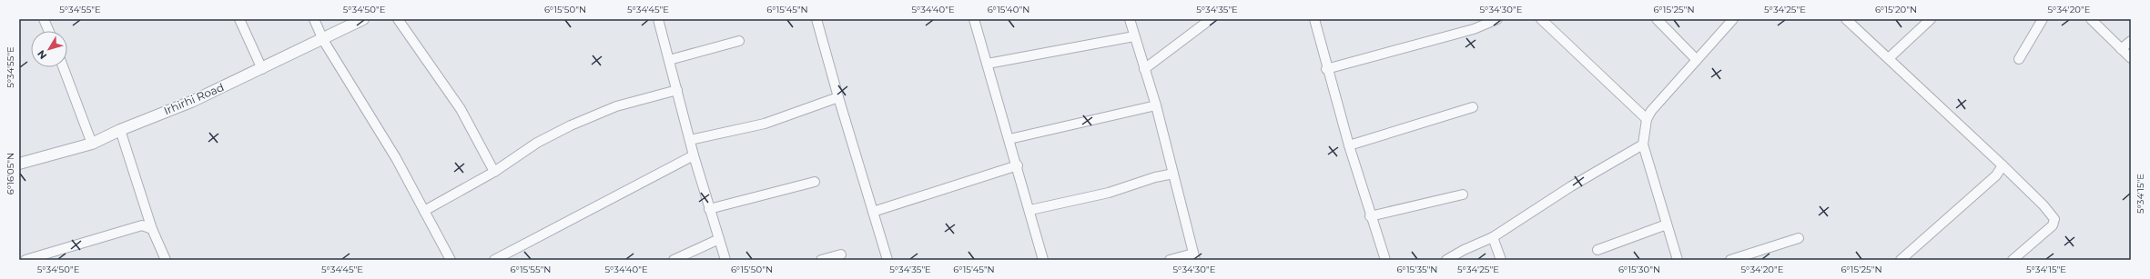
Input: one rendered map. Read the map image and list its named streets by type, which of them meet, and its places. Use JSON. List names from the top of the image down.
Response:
{
  "streets": {
    "street": ["Irhirhi Road"]
  },
  "north": "bottom left",
  "coordinates": [
    "5°34'55\"E",
    "5°34'50\"E",
    "6°15'50\"N",
    "5°34'45\"E",
    "6°15'45\"N",
    "5°34'40\"E",
    "6°15'40\"N",
    "5°34'35\"E",
    "5°34'30\"E",
    "6°15'25\"N",
    "5°34'25\"E",
    "6°15'20\"N",
    "5°34'20\"E",
    "6°16'05\"N",
    "5°34'15\"E",
    "6°15'55\"N",
    "6°15'35\"N",
    "6°15'30\"N"
  ]
}
